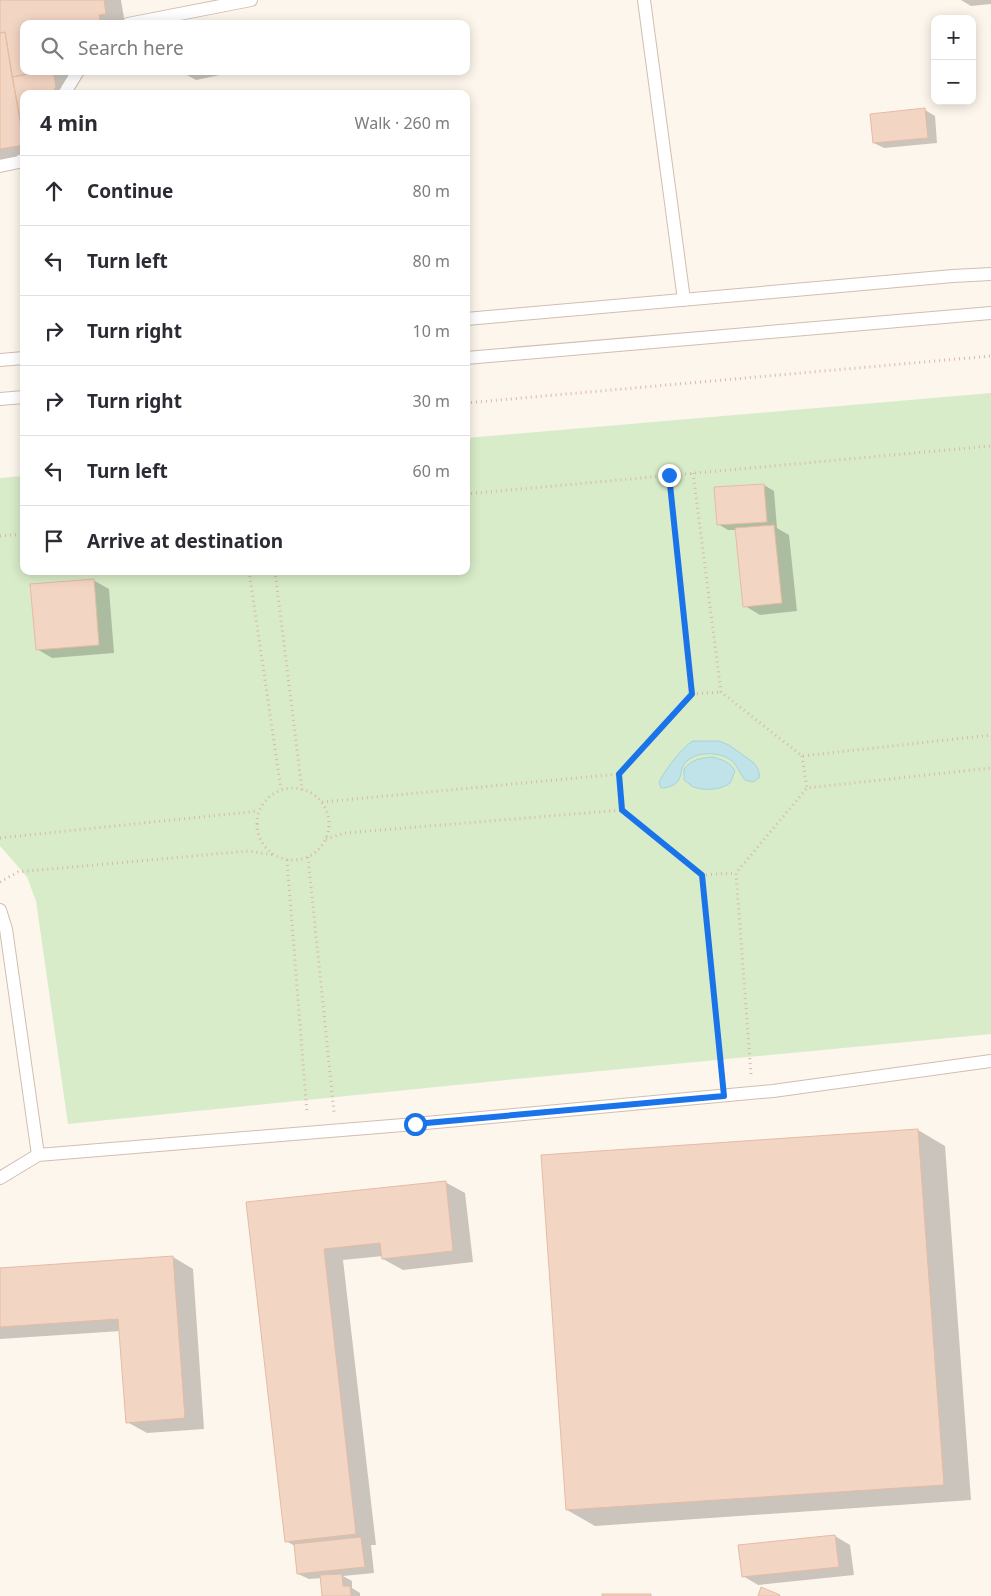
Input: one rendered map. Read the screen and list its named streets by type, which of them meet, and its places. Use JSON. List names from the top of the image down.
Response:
{
  "page": {
    "map_buttons": ["+", "−"],
    "search": "Search here",
    "heading": ["4 min", "Walk · 260 m"],
    "list": [
      ["Continue", "80 m"],
      ["Turn left", "80 m"],
      ["Turn right", "10 m"],
      ["Turn right", "30 m"],
      ["Turn left", "60 m"],
      "Arrive at destination"
    ]
  }
}
